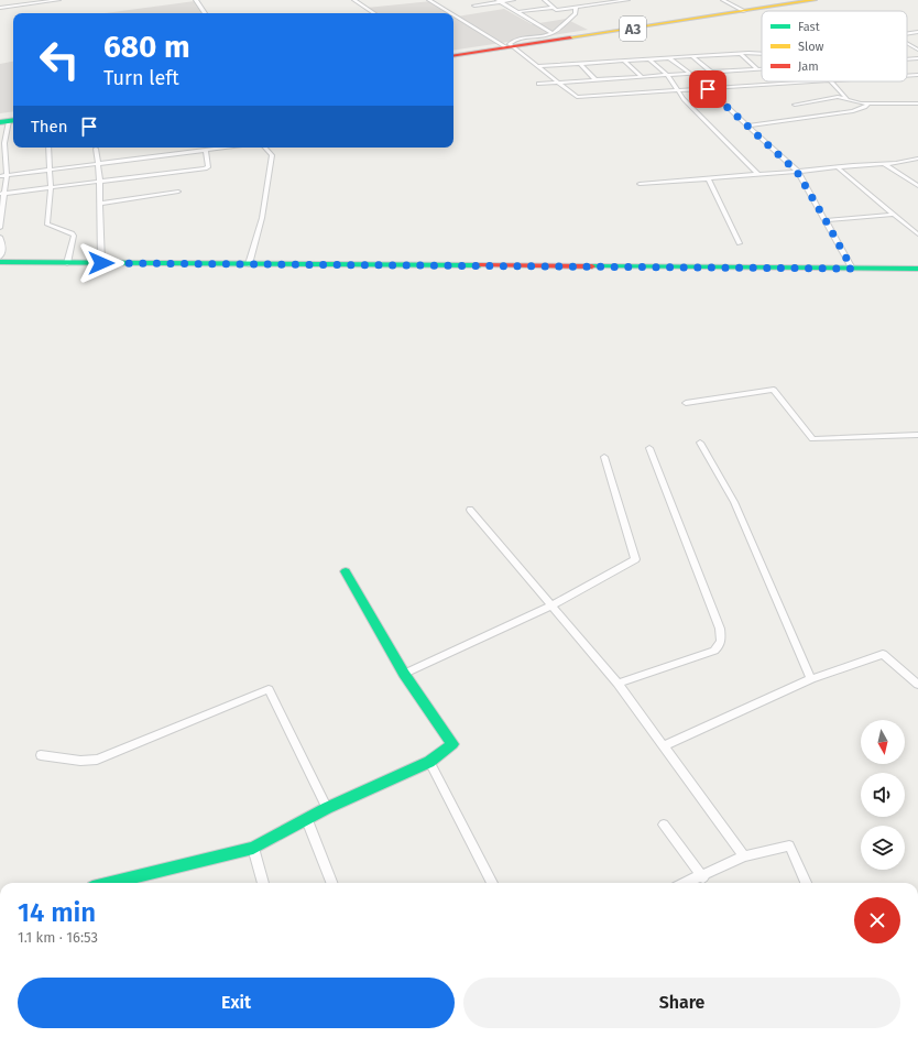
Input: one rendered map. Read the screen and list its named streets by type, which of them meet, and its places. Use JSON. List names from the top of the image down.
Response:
{
  "streets": {
    "main road": ["A3"]
  },
  "legend": ["Fast", "Slow", "Jam"],
  "north": "bottom",
  "page": {
    "turn": ["680 m", "Turn left"],
    "then": "Then",
    "heading": ["14 min", "1.1 km · 16:53"],
    "buttons": ["Exit", "Share"]
  }
}
